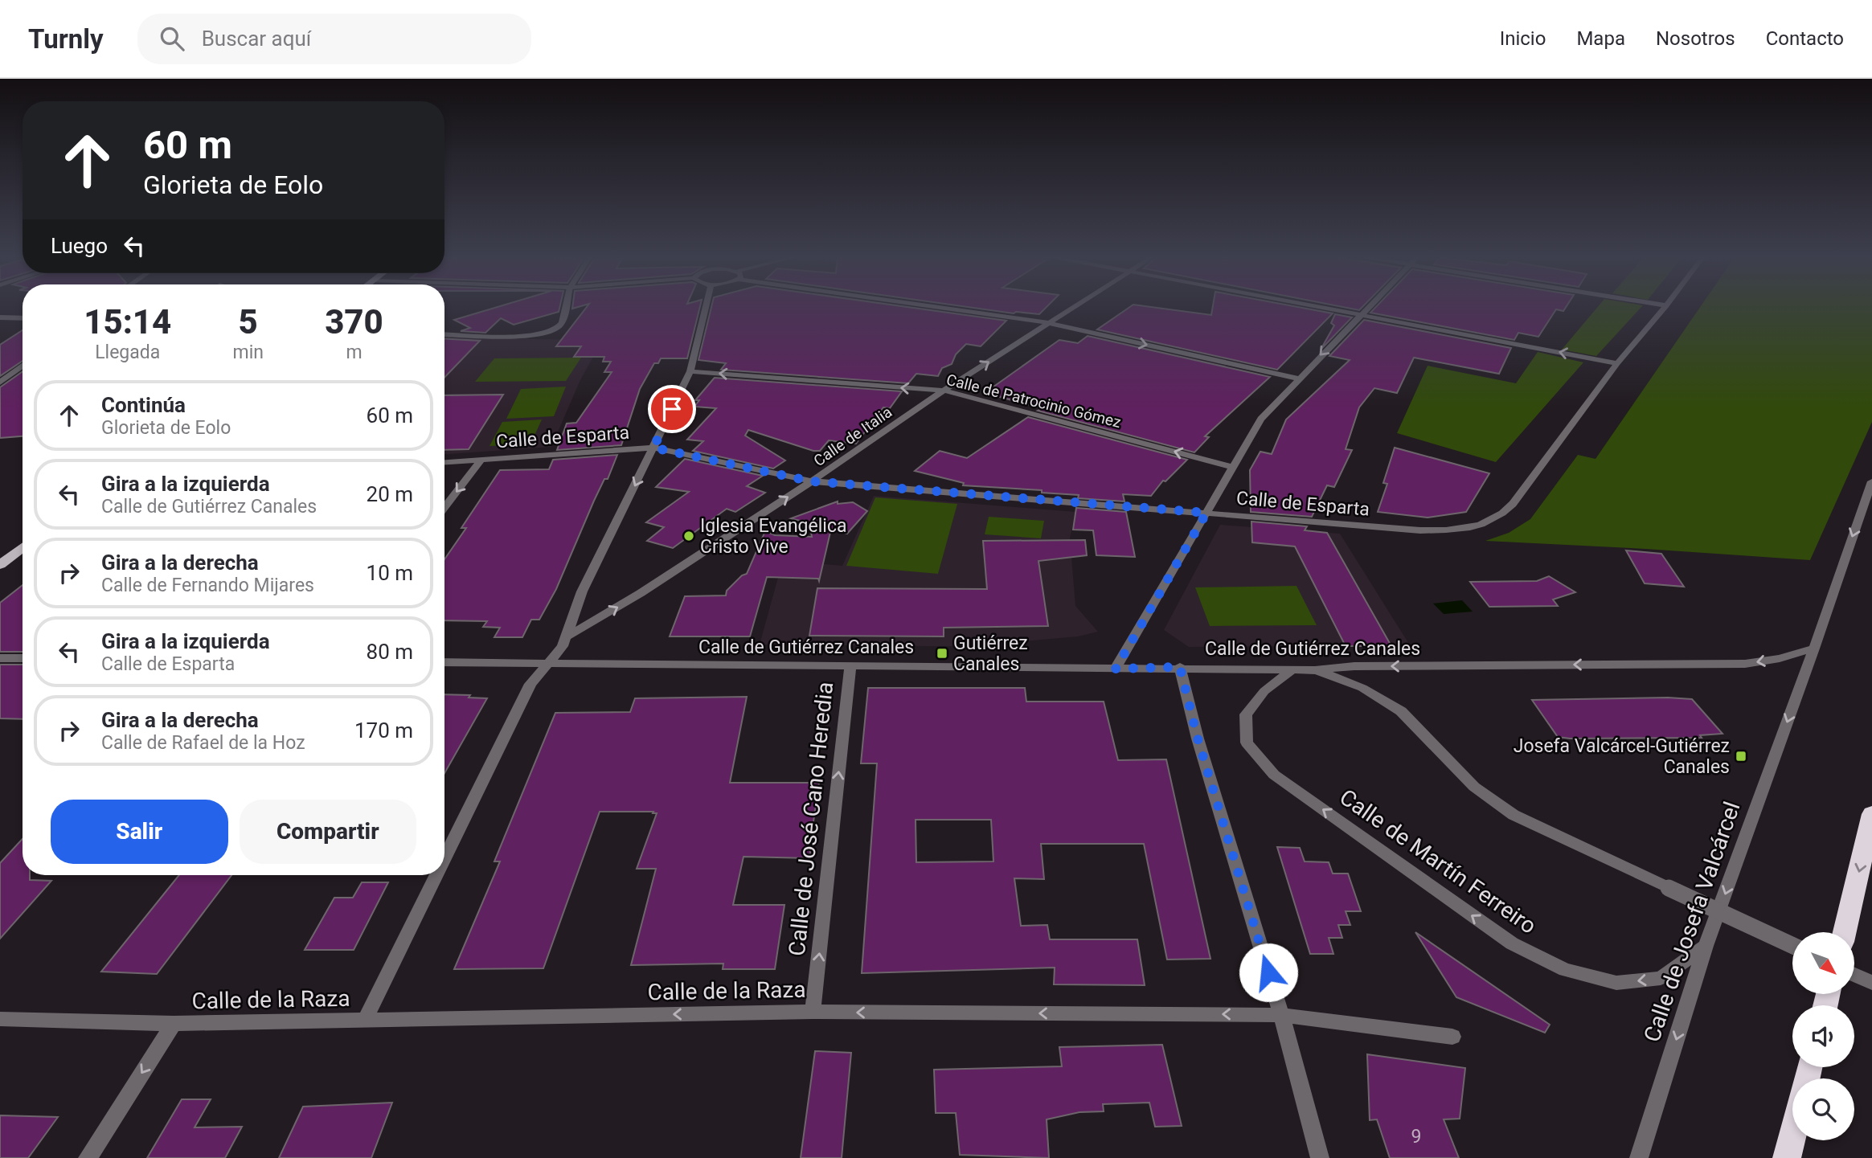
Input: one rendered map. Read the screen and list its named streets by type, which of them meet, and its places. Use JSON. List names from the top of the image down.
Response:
{
  "streets": {
    "street": [
      "Calle de Patrocinio Gómez",
      "Calle de Italia",
      "Calle de Esparta",
      "Calle de Gutiérrez Canales",
      "Calle de José Cano Heredia",
      "Calle de Martín Ferreiro",
      "Calle de Josefa Valcárcel",
      "Calle de la Raza"
    ]
  },
  "crossings": [
    ["Calle de Patrocinio Gómez", "Calle de Italia"],
    ["Calle de Italia", "Calle de Esparta"],
    ["Calle de Gutiérrez Canales", "Calle de José Cano Heredia"],
    ["Calle de Gutiérrez Canales", "Calle de Martín Ferreiro"],
    ["Calle de Gutiérrez Canales", "Calle de Josefa Valcárcel"],
    ["Calle de José Cano Heredia", "Calle de la Raza"],
    ["Calle de Martín Ferreiro", "Calle de Josefa Valcárcel"]
  ],
  "one_way": [
    "Calle de Italia",
    "Calle de Gutiérrez Canales",
    "Calle de José Cano Heredia",
    "Calle de Josefa Valcárcel",
    "Calle de la Raza"
  ],
  "places": {
    "other": ["Iglesia Evangélica Cristo Vive"],
    "transit": ["Gutiérrez Canales", "Josefa Valcárcel-Gutiérrez Canales"]
  },
  "house_numbers": ["9"],
  "north": "bottom right",
  "page": {
    "header": "Turnly",
    "search": "Buscar aquí",
    "nav": [
      "Inicio",
      "Mapa",
      "Nosotros",
      "Contacto"
    ],
    "turn": ["60 m", "Glorieta de Eolo"],
    "then": "Luego",
    "eta": [
      "15:14",
      "Llegada",
      "5",
      "min",
      "370",
      "m"
    ],
    "list": [
      {
        "name": "Continúa",
        "note": "Glorieta de Eolo",
        "value": "60 m"
      },
      {
        "name": "Gira a la izquierda",
        "note": "Calle de Gutiérrez Canales",
        "value": "20 m"
      },
      {
        "name": "Gira a la derecha",
        "note": "Calle de Fernando Mijares",
        "value": "10 m"
      },
      {
        "name": "Gira a la izquierda",
        "note": "Calle de Esparta",
        "value": "80 m"
      },
      {
        "name": "Gira a la derecha",
        "note": "Calle de Rafael de la Hoz",
        "value": "170 m"
      }
    ],
    "buttons": ["Salir", "Compartir"]
  }
}
